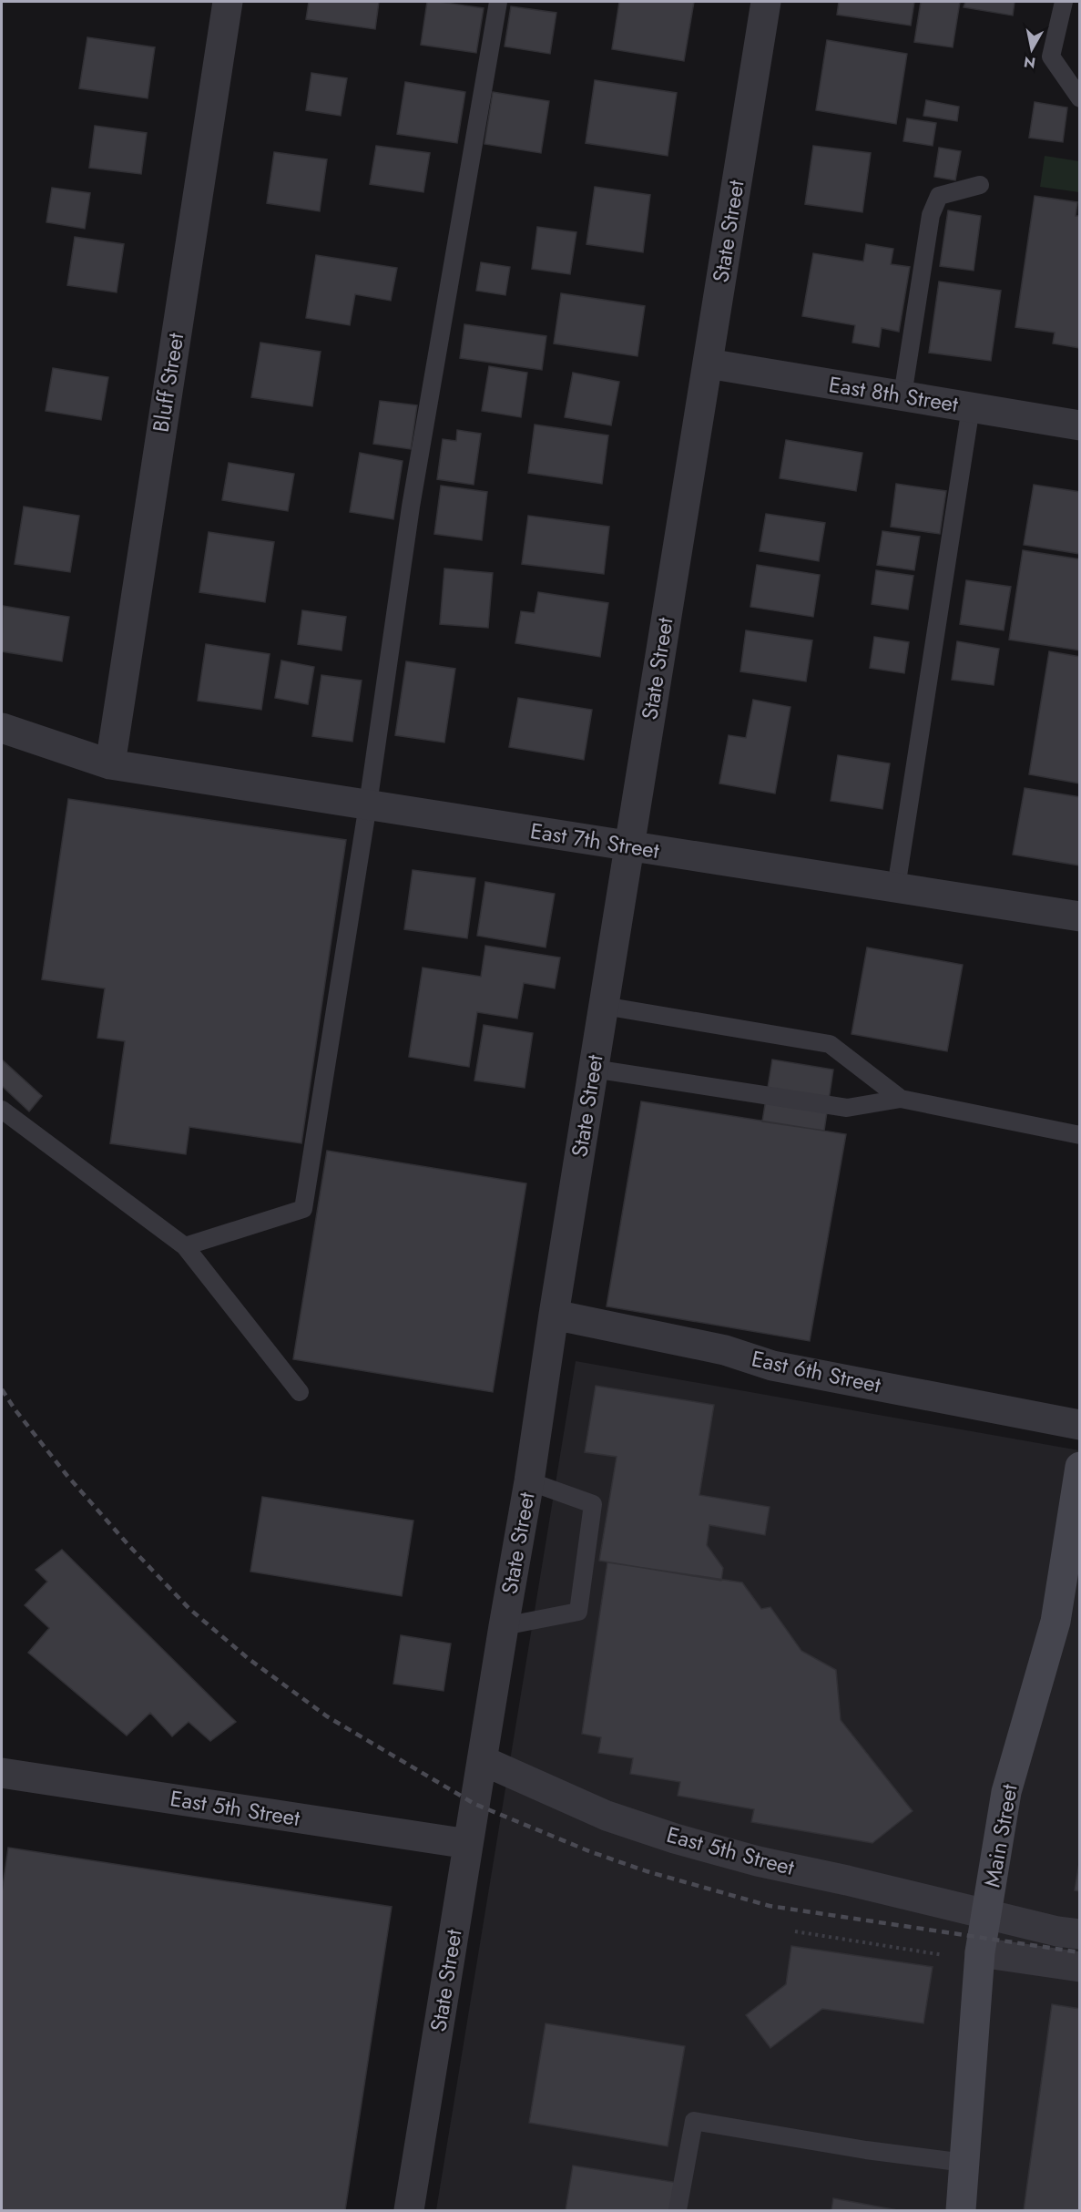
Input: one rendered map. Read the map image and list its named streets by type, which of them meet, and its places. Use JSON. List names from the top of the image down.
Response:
{
  "streets": {
    "main road": ["Main Street"],
    "street": [
      "State Street",
      "Bluff Street",
      "East 8th Street",
      "East 7th Street",
      "East 6th Street",
      "East 5th Street"
    ]
  },
  "crossings": [
    ["State Street", "East 8th Street"],
    ["State Street", "East 7th Street"],
    ["State Street", "East 6th Street"],
    ["State Street", "East 5th Street"],
    ["Bluff Street", "East 7th Street"],
    ["East 5th Street", "Main Street"]
  ],
  "north": "bottom"
}
